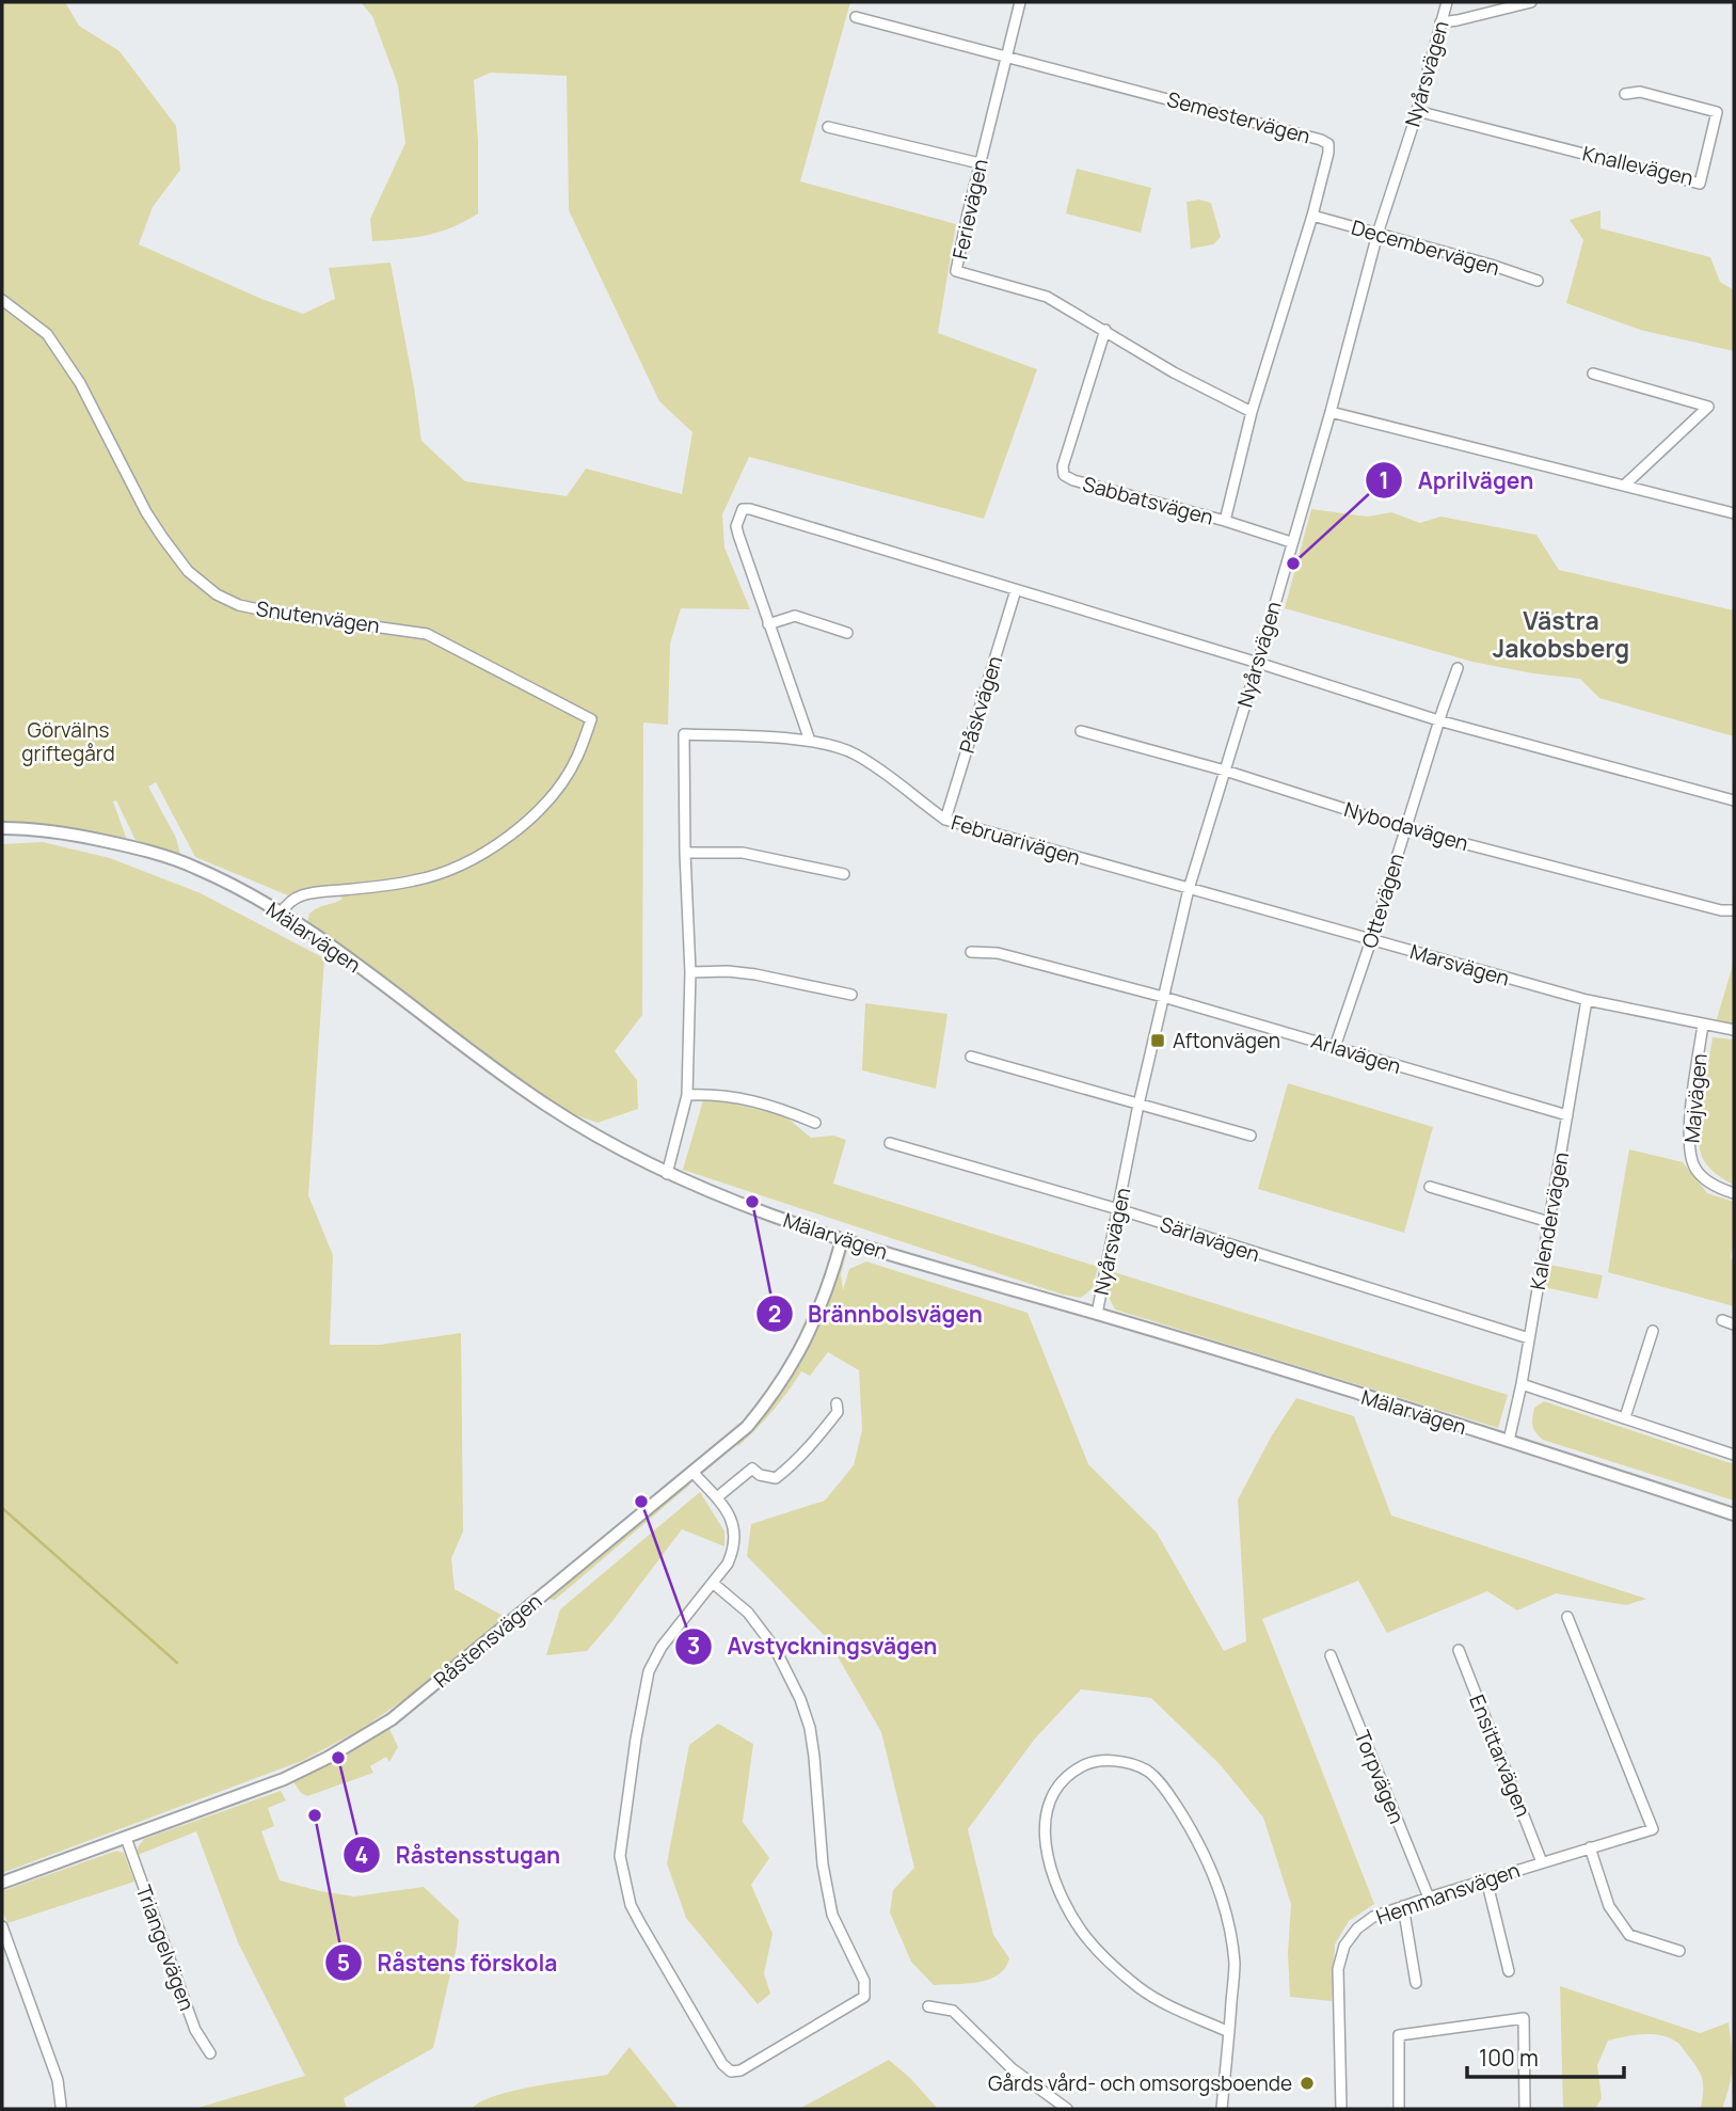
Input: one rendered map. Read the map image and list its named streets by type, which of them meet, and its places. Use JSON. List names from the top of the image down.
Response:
{
  "streets": {
    "street": [
      "Nyårsvägen",
      "Semestervägen",
      "Knallevägen",
      "Ferievägen",
      "Decembervägen",
      "Sabbatsvägen",
      "Snutenvägen",
      "Påskvägen",
      "Nybodavägen",
      "Februarivägen",
      "Ottevägen",
      "Mälarvägen",
      "Marsvägen",
      "Arlavägen",
      "Majvägen",
      "Kalendervägen",
      "Särlavägen",
      "Råstensvägen",
      "Ensittarvägen",
      "Torpvägen",
      "Hemmansvägen",
      "Triangelvägen"
    ]
  },
  "crossings": [
    ["Nyårsvägen", "Knallevägen"],
    ["Nyårsvägen", "Decembervägen"],
    ["Nyårsvägen", "Sabbatsvägen"],
    ["Nyårsvägen", "Nybodavägen"],
    ["Nyårsvägen", "Februarivägen"],
    ["Nyårsvägen", "Mälarvägen"],
    ["Nyårsvägen", "Marsvägen"],
    ["Nyårsvägen", "Arlavägen"],
    ["Nyårsvägen", "Särlavägen"],
    ["Semestervägen", "Ferievägen"],
    ["Semestervägen", "Decembervägen"],
    ["Semestervägen", "Sabbatsvägen"],
    ["Ferievägen", "Sabbatsvägen"],
    ["Snutenvägen", "Mälarvägen"],
    ["Påskvägen", "Februarivägen"],
    ["Nybodavägen", "Ottevägen"],
    ["Februarivägen", "Marsvägen"],
    ["Ottevägen", "Marsvägen"],
    ["Ottevägen", "Arlavägen"],
    ["Mälarvägen", "Kalendervägen"],
    ["Mälarvägen", "Råstensvägen"],
    ["Marsvägen", "Majvägen"],
    ["Marsvägen", "Kalendervägen"],
    ["Arlavägen", "Kalendervägen"],
    ["Kalendervägen", "Särlavägen"],
    ["Råstensvägen", "Triangelvägen"],
    ["Ensittarvägen", "Hemmansvägen"],
    ["Torpvägen", "Hemmansvägen"]
  ],
  "districts": ["Västra Jakobsberg"],
  "parks": ["Görvälns griftegård"],
  "places": {
    "other": [
      "Aprilvägen",
      "Brännbolsvägen",
      "Avstyckningsvägen",
      "Råstensstugan",
      "Råstens förskola",
      "Gårds vård- och omsorgsboende"
    ],
    "transit": ["Aftonvägen"]
  },
  "scale_bar": "100 m"
}
